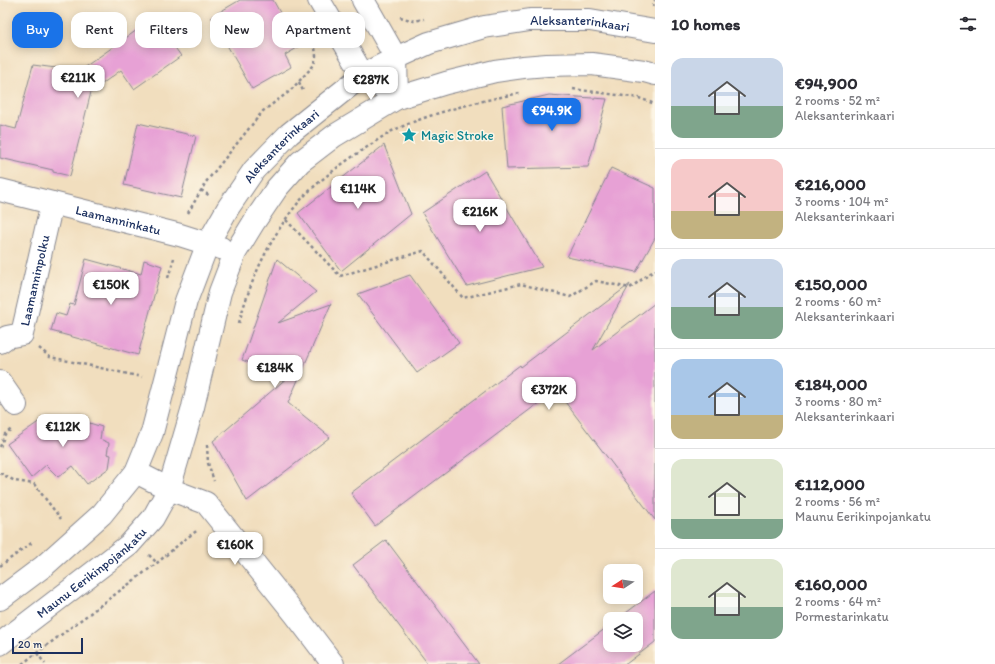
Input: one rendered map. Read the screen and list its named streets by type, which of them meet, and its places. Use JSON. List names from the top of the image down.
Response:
{
  "streets": {
    "street": [
      "Aleksanterinkaari",
      "Laamanninkatu",
      "Laamanninpolku",
      "Maunu Eerikinpojankatu"
    ]
  },
  "crossings": [
    ["Aleksanterinkaari", "Laamanninkatu"],
    ["Aleksanterinkaari", "Maunu Eerikinpojankatu"],
    ["Laamanninkatu", "Laamanninpolku"]
  ],
  "places": {
    "place": ["Magic Stroke"]
  },
  "scale_bar": "20 m",
  "north": "left",
  "page": {
    "heading": "10 homes",
    "chip": [
      "Buy",
      "Rent",
      "Filters",
      "New",
      "Apartment"
    ],
    "list": [
      {
        "name": "€94,900",
        "note": "2 rooms · 52 m² · Aleksanterinkaari"
      },
      {
        "name": "€216,000",
        "note": "3 rooms · 104 m² · Aleksanterinkaari"
      },
      {
        "name": "€150,000",
        "note": "2 rooms · 60 m² · Aleksanterinkaari"
      },
      {
        "name": "€184,000",
        "note": "3 rooms · 80 m² · Aleksanterinkaari"
      },
      {
        "name": "€112,000",
        "note": "2 rooms · 56 m² · Maunu Eerikinpojankatu"
      },
      {
        "name": "€160,000",
        "note": "2 rooms · 64 m² · Pormestarinkatu"
      }
    ],
    "price": [
      "€211K",
      "€287K",
      "€94.9K",
      "€114K",
      "€216K",
      "€150K",
      "€184K",
      "€372K",
      "€112K",
      "€160K"
    ],
    "scale": "20 m"
  }
}
